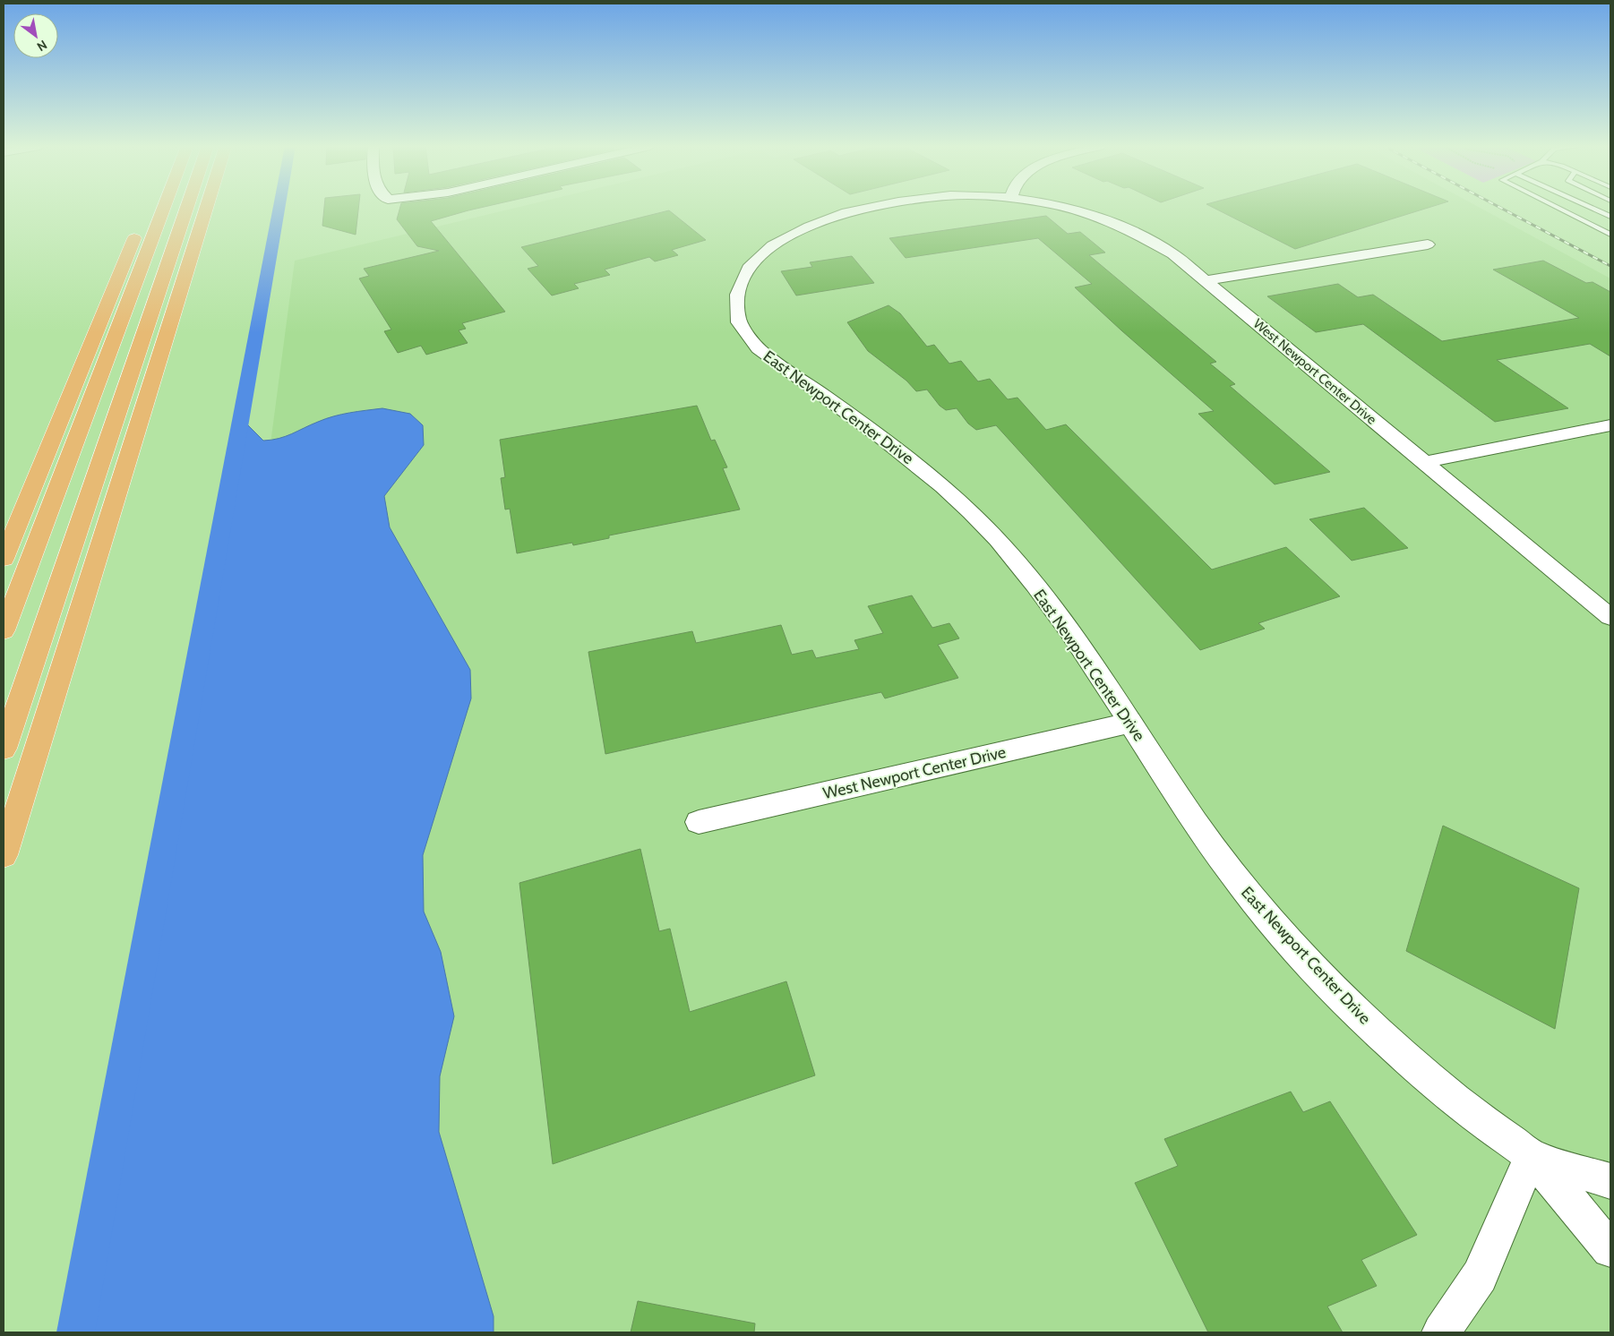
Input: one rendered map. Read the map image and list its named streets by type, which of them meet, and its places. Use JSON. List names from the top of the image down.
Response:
{
  "streets": {
    "street": ["West Newport Center Drive", "East Newport Center Drive"]
  },
  "crossings": [
    ["West Newport Center Drive", "East Newport Center Drive"]
  ],
  "north": "bottom right"
}
